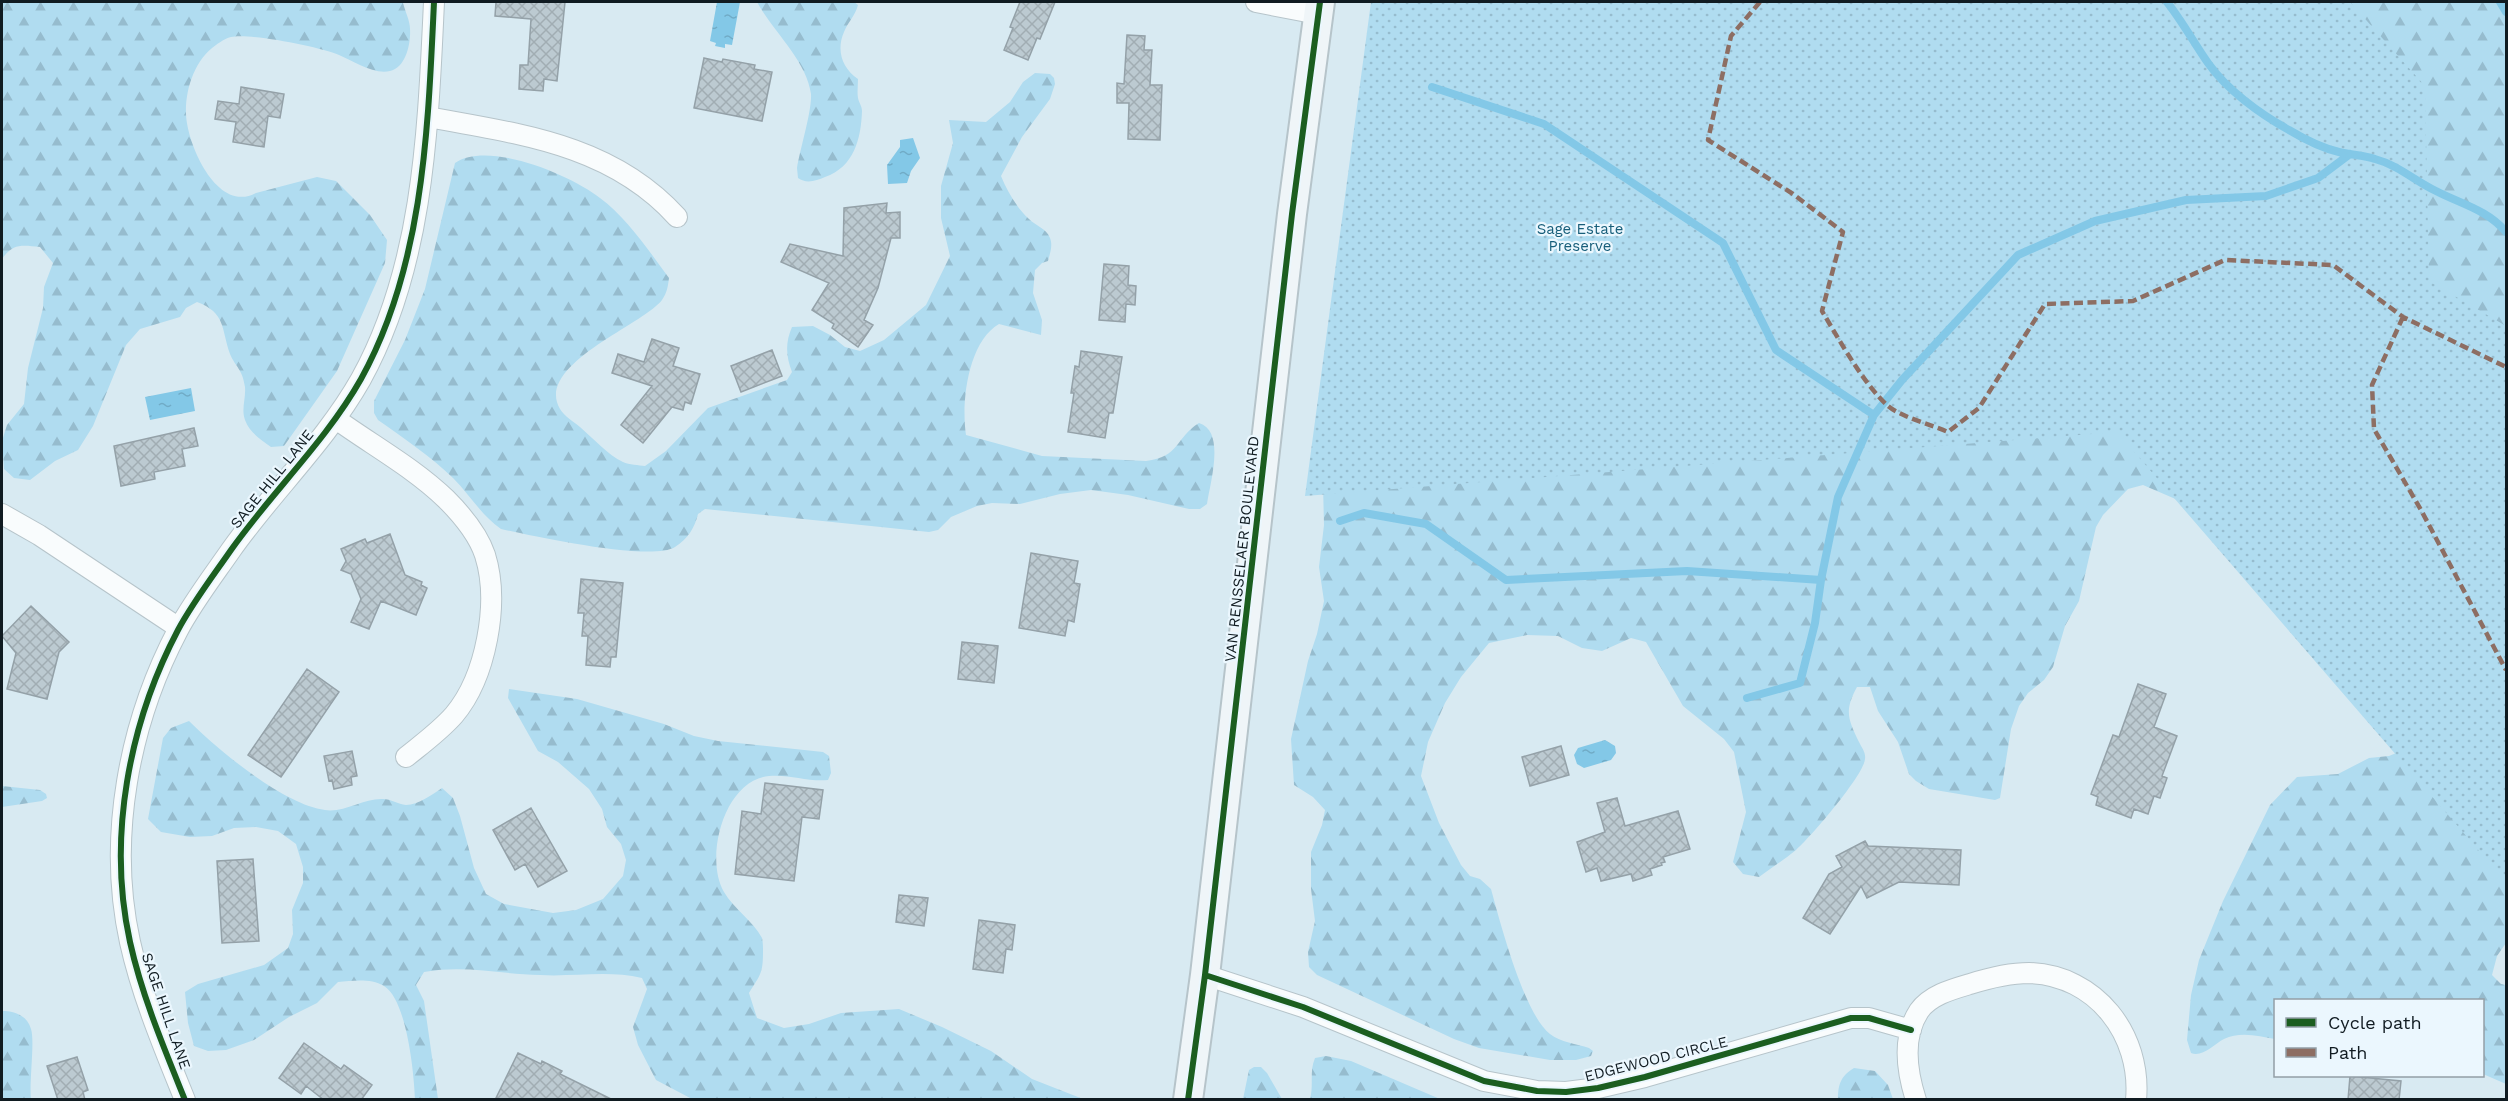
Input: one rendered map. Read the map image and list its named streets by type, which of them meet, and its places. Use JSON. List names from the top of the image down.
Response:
{
  "streets": {
    "main road": ["VAN RENSSELAER BOULEVARD"],
    "street": ["SAGE HILL LANE", "EDGEWOOD CIRCLE"]
  },
  "crossings": [
    ["VAN RENSSELAER BOULEVARD", "EDGEWOOD CIRCLE"]
  ],
  "parks": ["Sage Estate Preserve"],
  "legend": ["Cycle path", "Path"]
}
